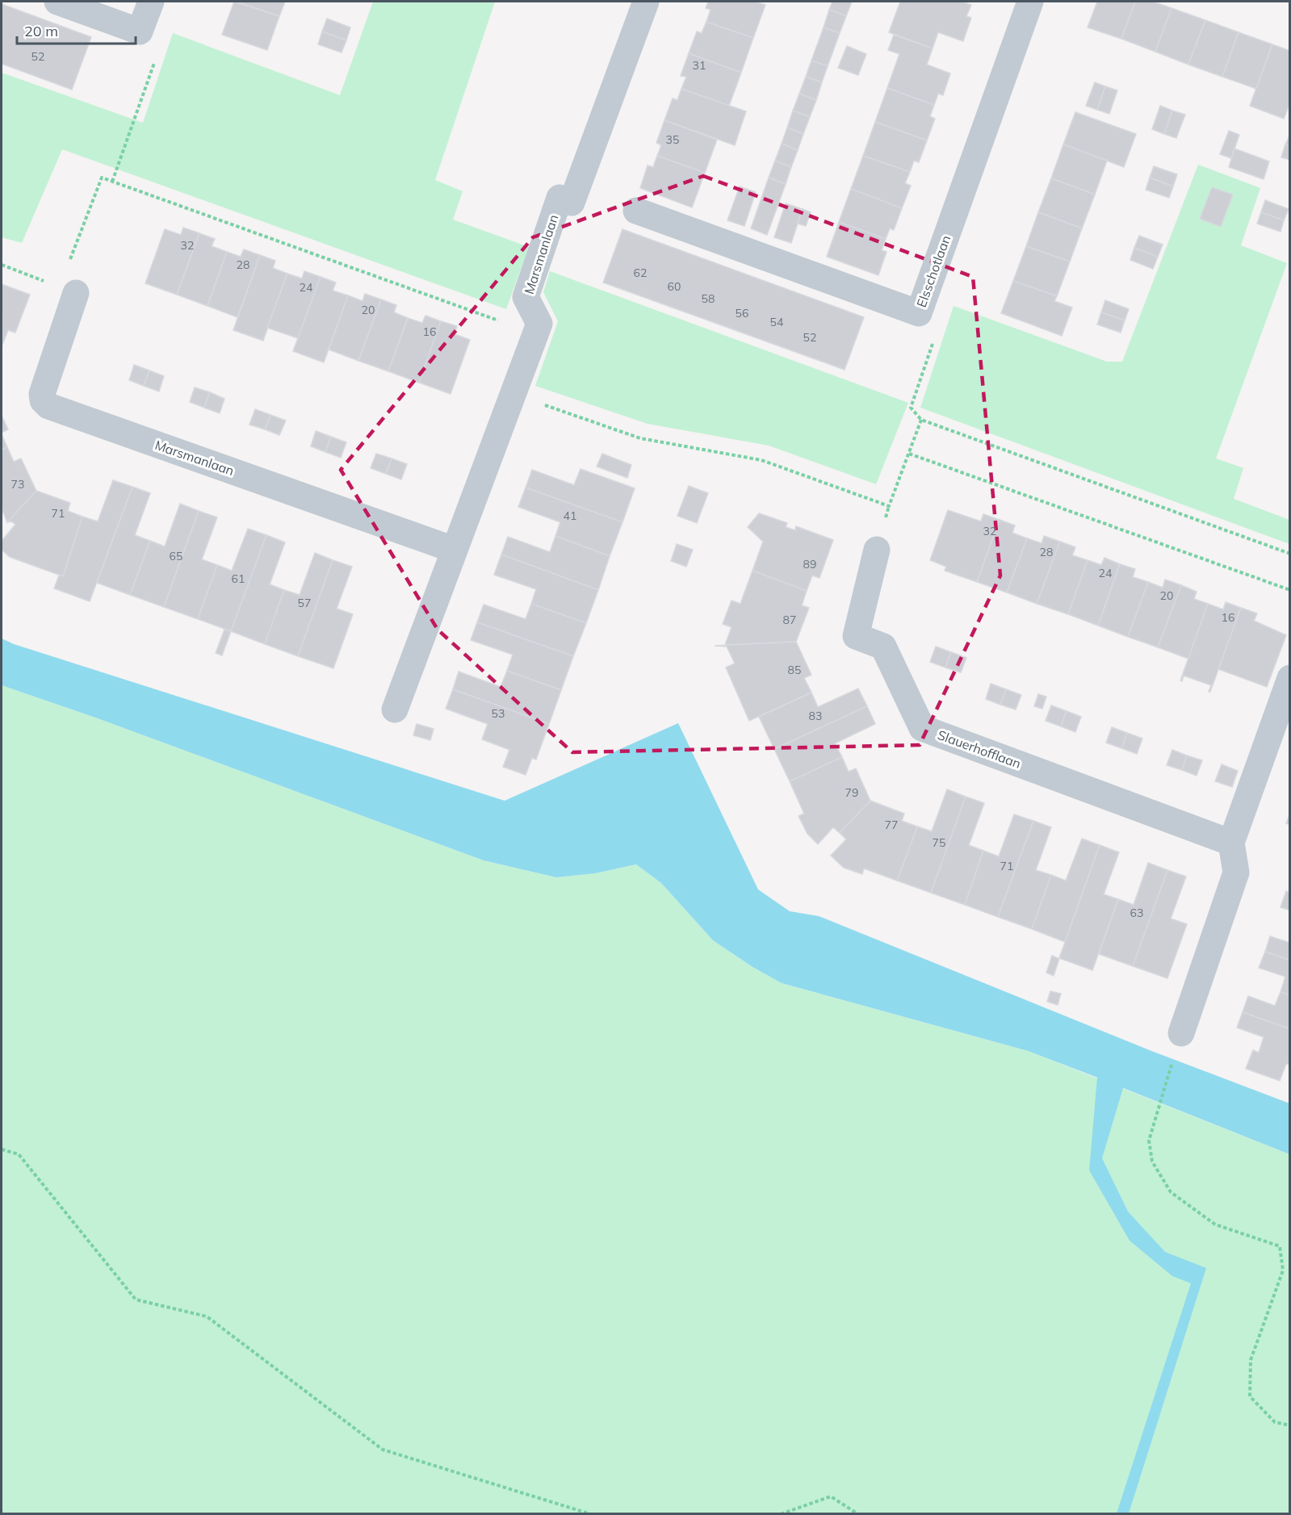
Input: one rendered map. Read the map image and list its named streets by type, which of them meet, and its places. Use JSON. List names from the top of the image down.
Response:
{
  "streets": {
    "street": ["Marsmanlaan", "Elsschotlaan", "Slauerhofflaan"]
  },
  "house_numbers": [
    "52",
    "31",
    "35",
    "32",
    "28",
    "62",
    "60",
    "24",
    "58",
    "20",
    "56",
    "54",
    "16",
    "52",
    "73",
    "71",
    "41",
    "32",
    "28",
    "65",
    "89",
    "24",
    "61",
    "20",
    "57",
    "16",
    "87",
    "85",
    "53",
    "83",
    "79",
    "77",
    "75",
    "71",
    "63"
  ],
  "scale_bar": "20 m"
}
